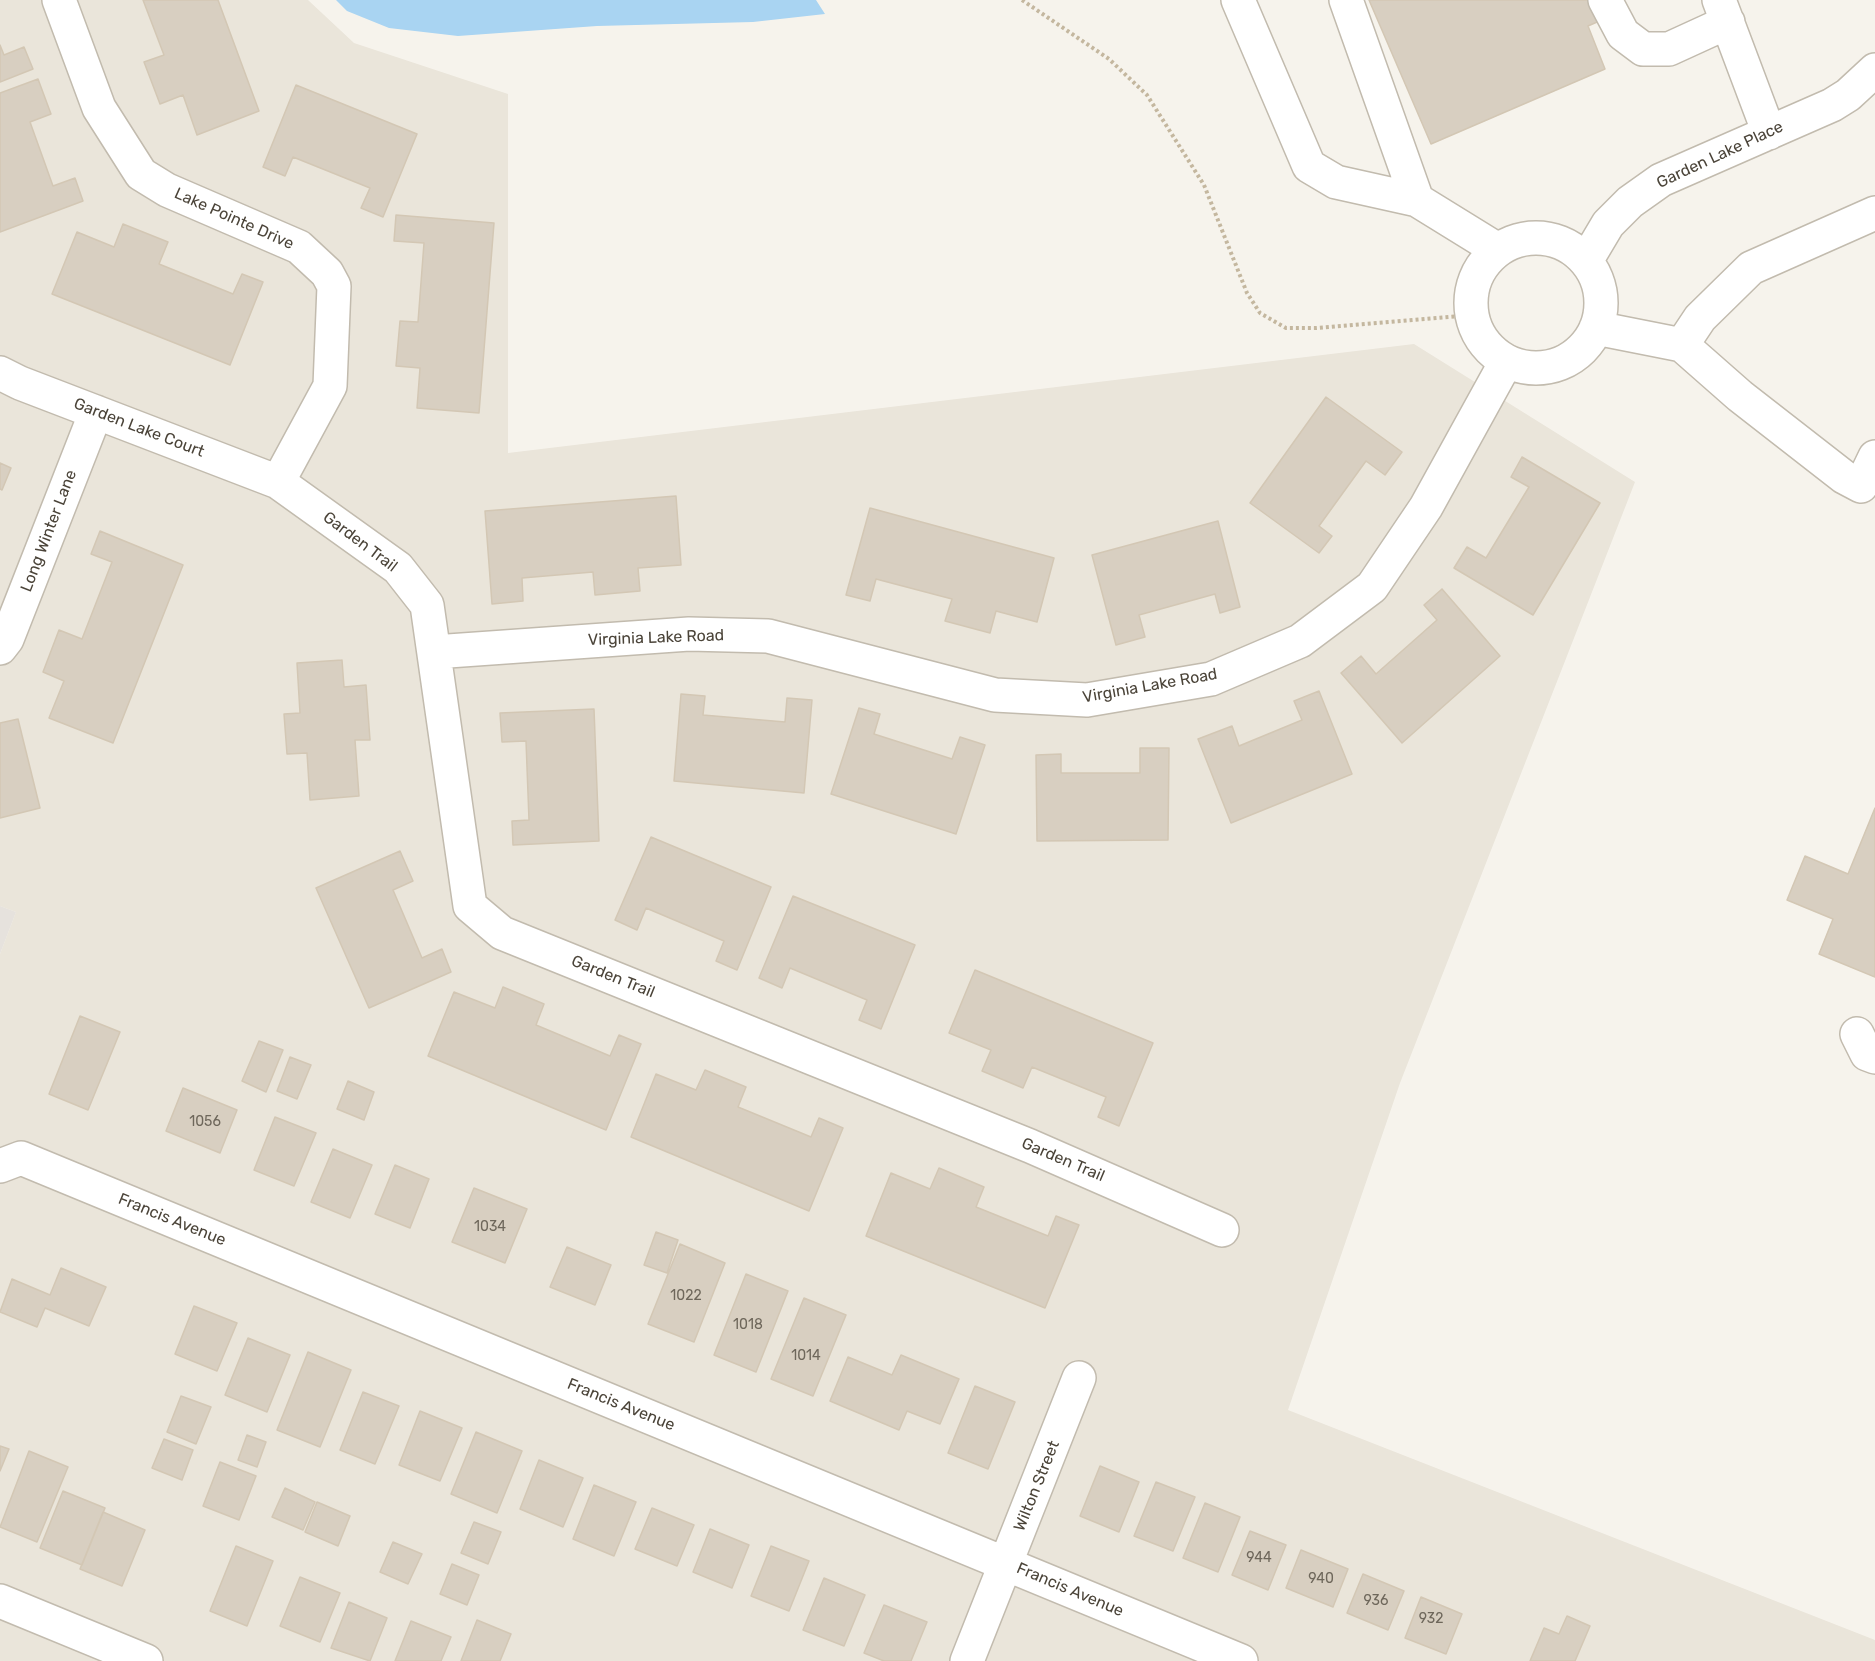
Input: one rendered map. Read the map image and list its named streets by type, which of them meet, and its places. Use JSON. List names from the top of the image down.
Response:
{
  "streets": {
    "street": [
      "Garden Lake Place",
      "Lake Pointe Drive",
      "Garden Lake Court",
      "Long Winter Lane",
      "Garden Trail",
      "Virginia Lake Road",
      "Francis Avenue",
      "Wilton Street"
    ]
  },
  "crossings": [
    ["Garden Lake Place", "Virginia Lake Road"],
    ["Lake Pointe Drive", "Garden Lake Court"],
    ["Lake Pointe Drive", "Garden Trail"],
    ["Garden Lake Court", "Long Winter Lane"],
    ["Garden Lake Court", "Garden Trail"],
    ["Garden Trail", "Virginia Lake Road"],
    ["Francis Avenue", "Wilton Street"]
  ],
  "house_numbers": [
    "1056",
    "1034",
    "1022",
    "1018",
    "1014",
    "944",
    "940",
    "936",
    "932"
  ]
}
